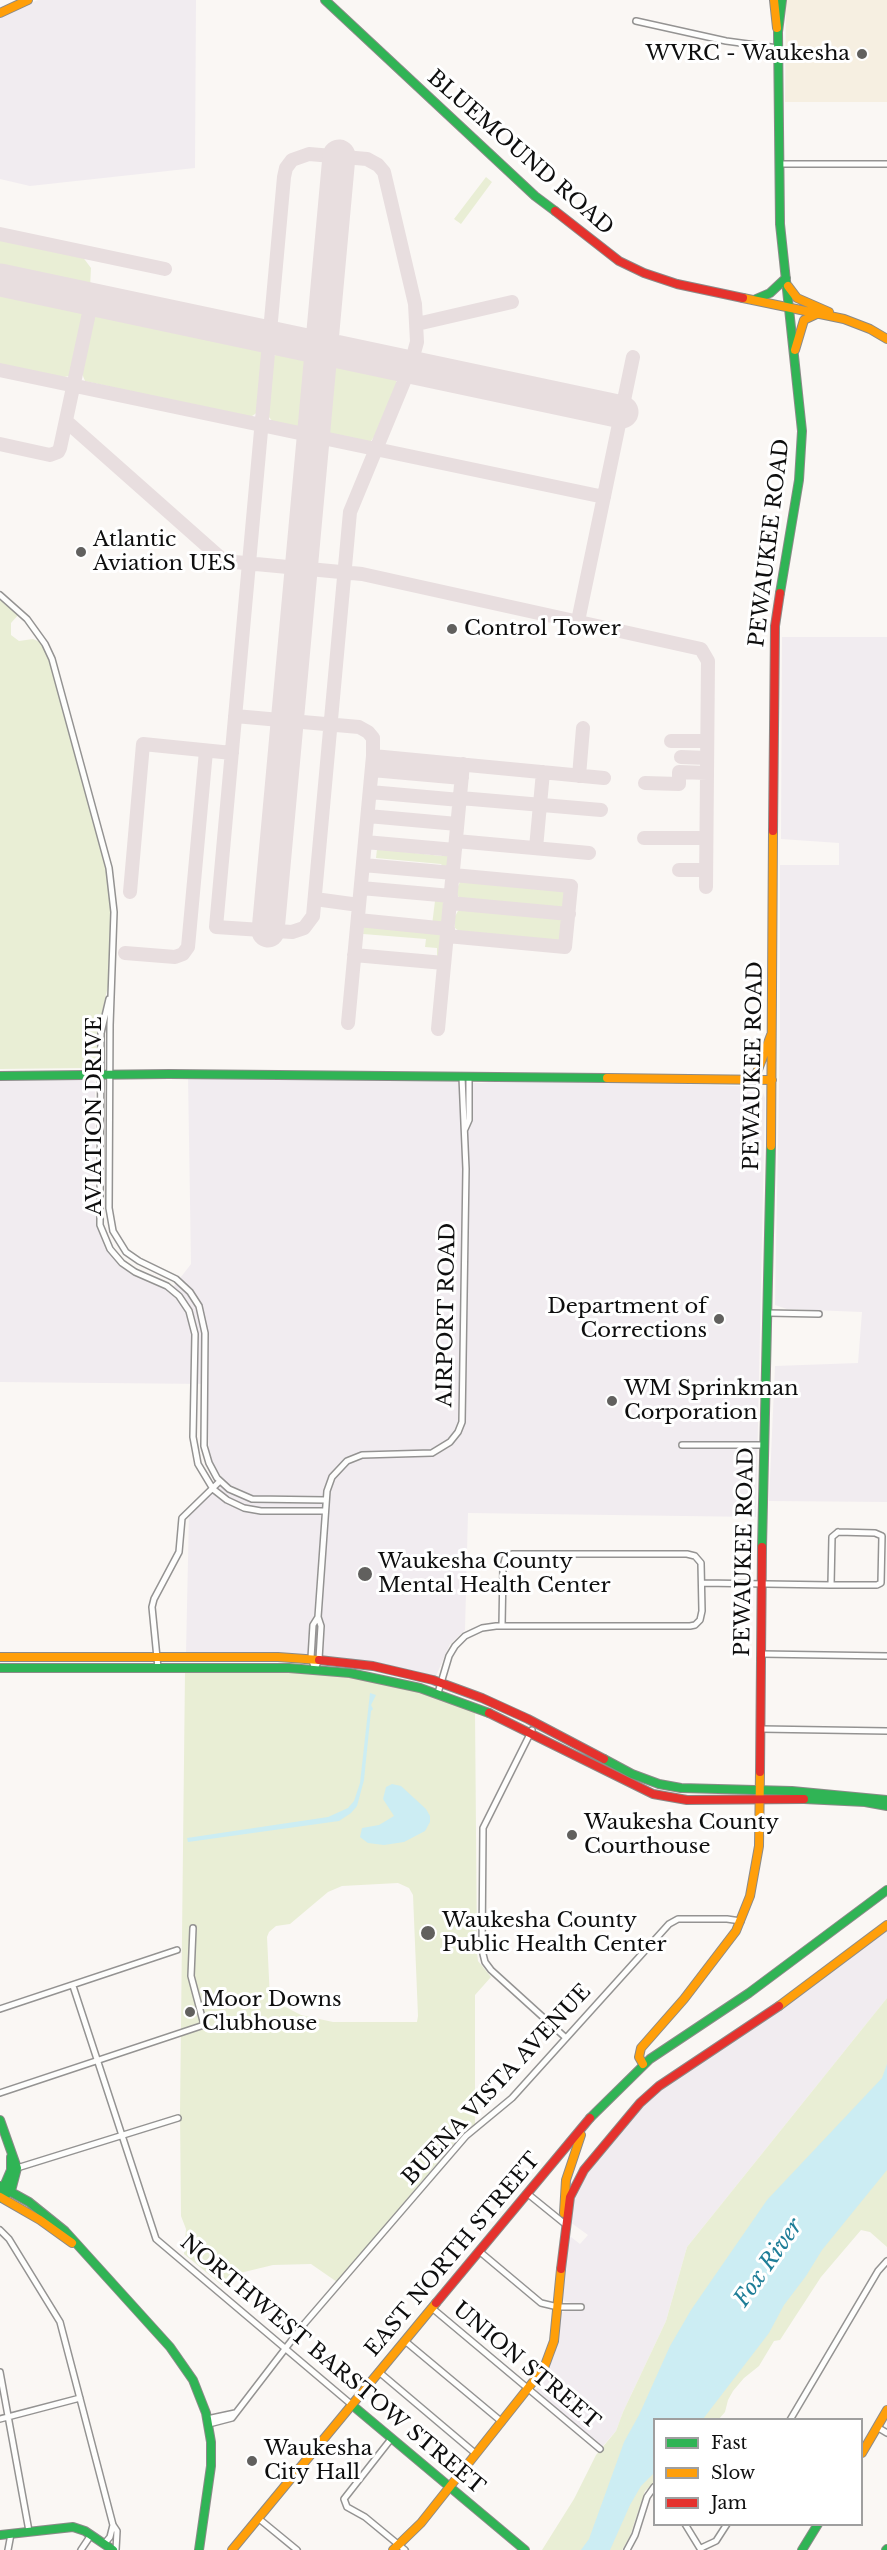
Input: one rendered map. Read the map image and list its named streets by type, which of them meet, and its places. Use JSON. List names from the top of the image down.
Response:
{
  "streets": {
    "main road": [
      "BLUEMOUND ROAD",
      "PEWAUKEE ROAD",
      "EAST NORTH STREET",
      "NORTHWEST BARSTOW STREET"
    ],
    "street": [
      "AVIATION DRIVE",
      "AIRPORT ROAD",
      "BUENA VISTA AVENUE",
      "UNION STREET"
    ]
  },
  "crossings": [
    ["BLUEMOUND ROAD", "PEWAUKEE ROAD"],
    ["PEWAUKEE ROAD", "BUENA VISTA AVENUE"],
    ["PEWAUKEE ROAD", "EAST NORTH STREET"],
    ["AVIATION DRIVE", "AIRPORT ROAD"],
    ["BUENA VISTA AVENUE", "NORTHWEST BARSTOW STREET"],
    ["EAST NORTH STREET", "NORTHWEST BARSTOW STREET"],
    ["EAST NORTH STREET", "UNION STREET"]
  ],
  "water": ["Fox River"],
  "places": [
    "WVRC - Waukesha",
    "Atlantic Aviation UES",
    "Control Tower",
    "Department of Corrections",
    "WM Sprinkman Corporation",
    "Waukesha County Mental Health Center",
    "Waukesha County Courthouse",
    "Waukesha County Public Health Center",
    "Moor Downs Clubhouse",
    "Waukesha City Hall"
  ],
  "legend": ["Fast", "Slow", "Jam"]
}
